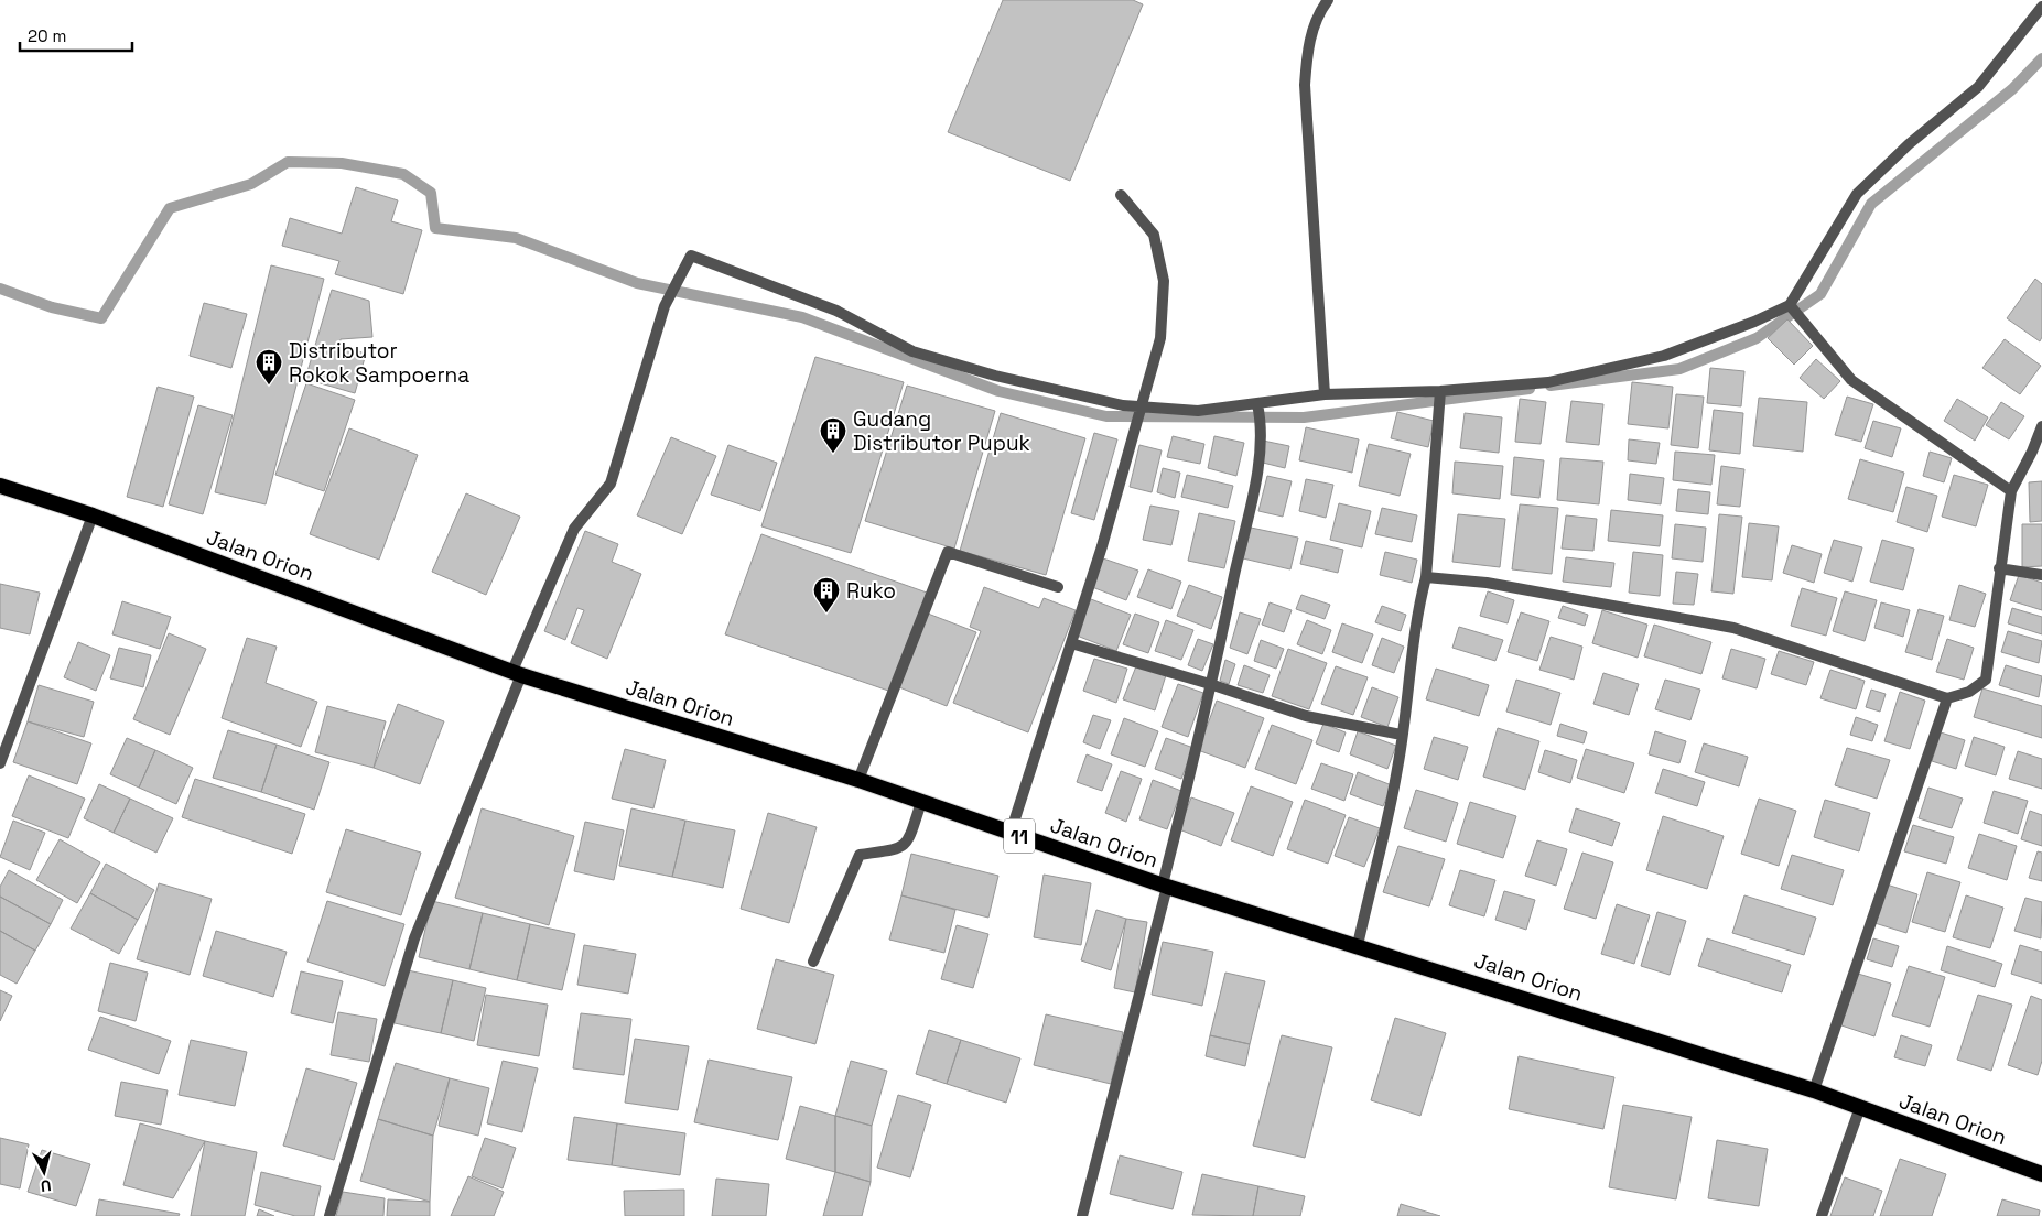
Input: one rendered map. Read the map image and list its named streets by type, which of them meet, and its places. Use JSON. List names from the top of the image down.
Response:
{
  "streets": {
    "highway": ["Jalan Orion", "11"]
  },
  "places": {
    "building": ["Distributor Rokok Sampoerna", "Gudang Distributor Pupuk", "Ruko"]
  },
  "scale_bar": "20 m",
  "north": "bottom"
}
